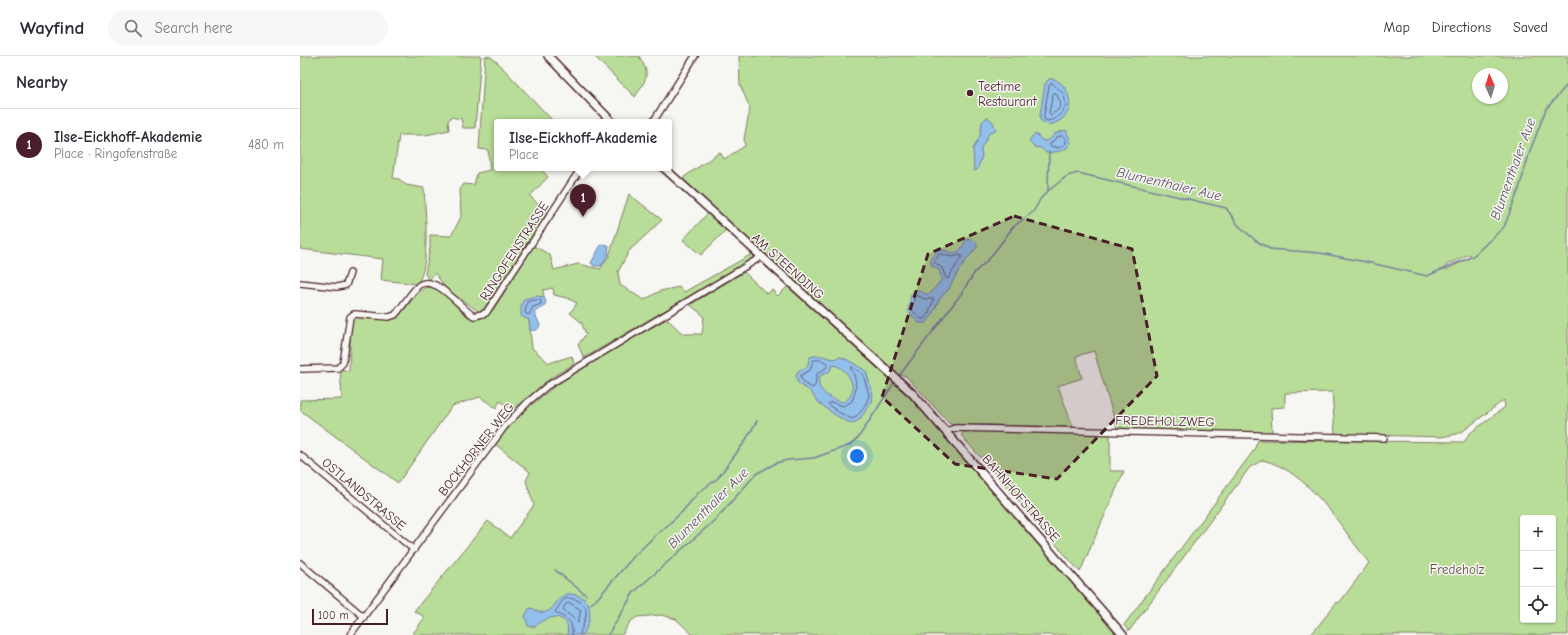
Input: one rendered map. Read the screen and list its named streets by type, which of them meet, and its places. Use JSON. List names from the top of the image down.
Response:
{
  "streets": {
    "street": [
      "RINGOFENSTRASSE",
      "AM STEENDING",
      "FREDEHOLZWEG",
      "BOCKHORNER WEG",
      "OSTLANDSTRASSE",
      "BAHNHOFSTRASSE"
    ]
  },
  "crossings": [
    ["AM STEENDING", "BOCKHORNER WEG"],
    ["AM STEENDING", "BAHNHOFSTRASSE"],
    ["FREDEHOLZWEG", "BAHNHOFSTRASSE"],
    ["BOCKHORNER WEG", "OSTLANDSTRASSE"]
  ],
  "water": ["Blumenthaler Aue"],
  "parks": ["Fredeholz"],
  "places": ["Teetime Restaurant"],
  "scale_bar": "100 m",
  "north": "top",
  "page": {
    "header": "Wayfind",
    "search": "Search here",
    "nav": ["Map", "Directions", "Saved"],
    "heading": "Nearby",
    "list": [
      {
        "mark": "1",
        "name": "Ilse-Eickhoff-Akademie",
        "note": "Place · Ringofenstraße",
        "value": "480 m"
      }
    ],
    "popup": ["Ilse-Eickhoff-Akademie", "Place"],
    "pins": "1",
    "map_buttons": ["+", "−"],
    "scale": "100 m"
  }
}
